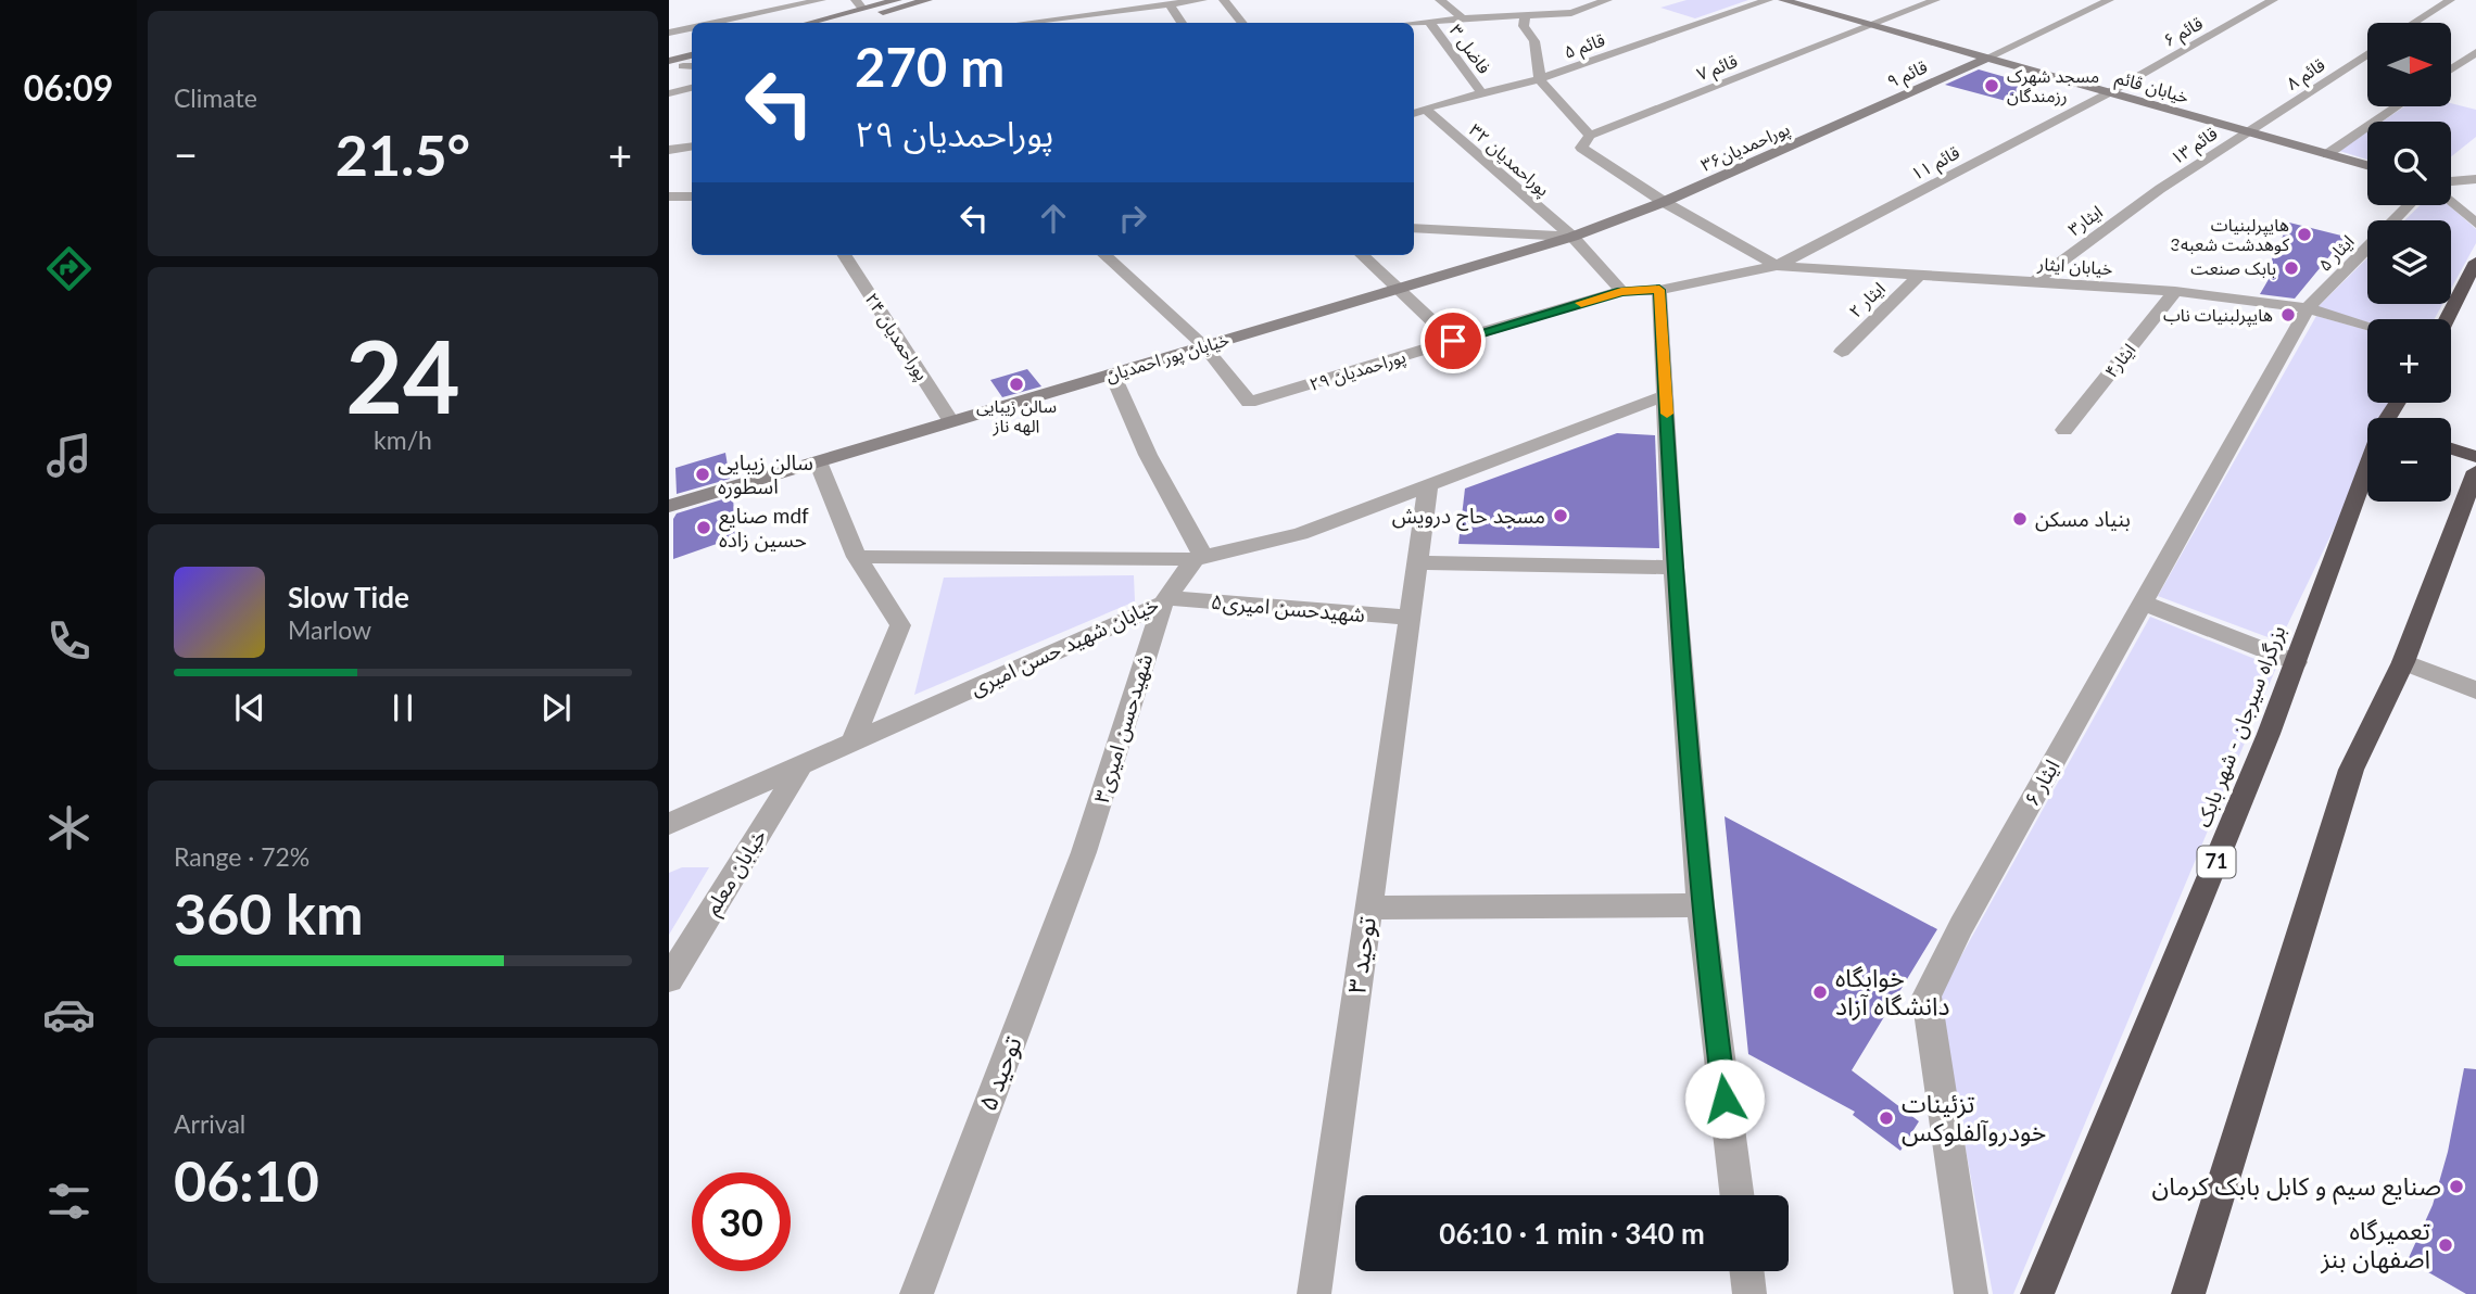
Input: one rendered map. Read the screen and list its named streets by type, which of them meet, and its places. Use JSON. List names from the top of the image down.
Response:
{
  "streets": {
    "highway": ["بزرگراه سیرجان - شهر بابک", "71"],
    "street": [
      "قائم ۶",
      "قائم ۵",
      "فاضل ۳",
      "قائم ۷",
      "قائم ۹",
      "قائم ۸",
      "خیابان قائم",
      "قائم ۱۳",
      "پوراحمدیان۳۶",
      "پوراحمدیان ۳۲",
      "قائم ۱۱",
      "ایثار۳",
      "ایثار ۵",
      "خیابان ایثار",
      "ایثار ۲",
      "پوراحمدیان ۲۴",
      "خیابان پور احمدیان",
      "ایثار۴",
      "پوراحمدیان ۲۹",
      "شهیدحسن امیری۵",
      "خیابان شهید حسن امیری",
      "شهیدحسن امیری۳",
      "ایثار ۶",
      "خیابان معلم",
      "توحید ۳",
      "توحید ۵"
    ]
  },
  "crossings": [
    ["قائم ۶", "خیابان قائم"],
    ["قائم ۶", "قائم ۱۱"],
    ["قائم ۵", "فاضل ۳"],
    ["قائم ۵", "پوراحمدیان ۳۲"],
    ["قائم ۷", "خیابان قائم"],
    ["قائم ۹", "خیابان قائم"],
    ["قائم ۹", "پوراحمدیان۳۶"],
    ["قائم ۸", "خیابان قائم"],
    ["قائم ۸", "قائم ۱۳"],
    ["خیابان قائم", "قائم ۱۳"],
    ["خیابان قائم", "قائم ۱۱"],
    ["قائم ۱۳", "ایثار۳"],
    ["پوراحمدیان۳۶", "خیابان پور احمدیان"],
    ["پوراحمدیان ۳۲", "خیابان پور احمدیان"],
    ["پوراحمدیان ۳۲", "پوراحمدیان ۲۹"],
    ["قائم ۱۱", "خیابان ایثار"],
    ["ایثار۳", "خیابان ایثار"],
    ["ایثار ۵", "خیابان ایثار"],
    ["ایثار ۵", "ایثار ۶"],
    ["خیابان ایثار", "ایثار ۲"],
    ["خیابان ایثار", "ایثار۴"],
    ["خیابان ایثار", "پوراحمدیان ۲۹"],
    ["خیابان ایثار", "ایثار ۶"],
    ["پوراحمدیان ۲۴", "خیابان پور احمدیان"],
    ["خیابان پور احمدیان", "پوراحمدیان ۲۹"],
    ["شهیدحسن امیری۵", "خیابان شهید حسن امیری"],
    ["شهیدحسن امیری۵", "شهیدحسن امیری۳"],
    ["شهیدحسن امیری۵", "توحید ۳"],
    ["خیابان شهید حسن امیری", "شهیدحسن امیری۳"],
    ["خیابان شهید حسن امیری", "خیابان معلم"],
    ["شهیدحسن امیری۳", "توحید ۵"]
  ],
  "places": [
    "مسجد شهرک رزمندگان",
    "هایپرلبنیات کوهدشت شعبه3",
    "بابک صنعت",
    "هایپرلبنیات ناب",
    "سالن زیبایی الهه ناز",
    "سالن زیبایی اسطوره",
    "مسجد حاج درویش",
    "بنیاد مسکن",
    "صنایع mdf حسین زاده",
    "خوابگاه دانشگاه آزاد",
    "تزئینات خودروآلفلوکس",
    "صنایع سیم و کابل بابک کرمان",
    "تعمیرگاه اصفهان بنز"
  ],
  "north": "right",
  "page": {
    "tabs": "06:09",
    "tile": [
      "Climate",
      ["24", "km/h"],
      ["Range · 72%", "360 km"],
      ["Arrival", "06:10"]
    ],
    "map_buttons": ["+", "−"],
    "turn": ["270 m", "پوراحمدیان ۲۹"],
    "heat": ["−", "21.5°", "+"],
    "song": ["Slow Tide", "Marlow"],
    "limit": "30",
    "trip": "06:10 · 1 min · 340 m"
  }
}
